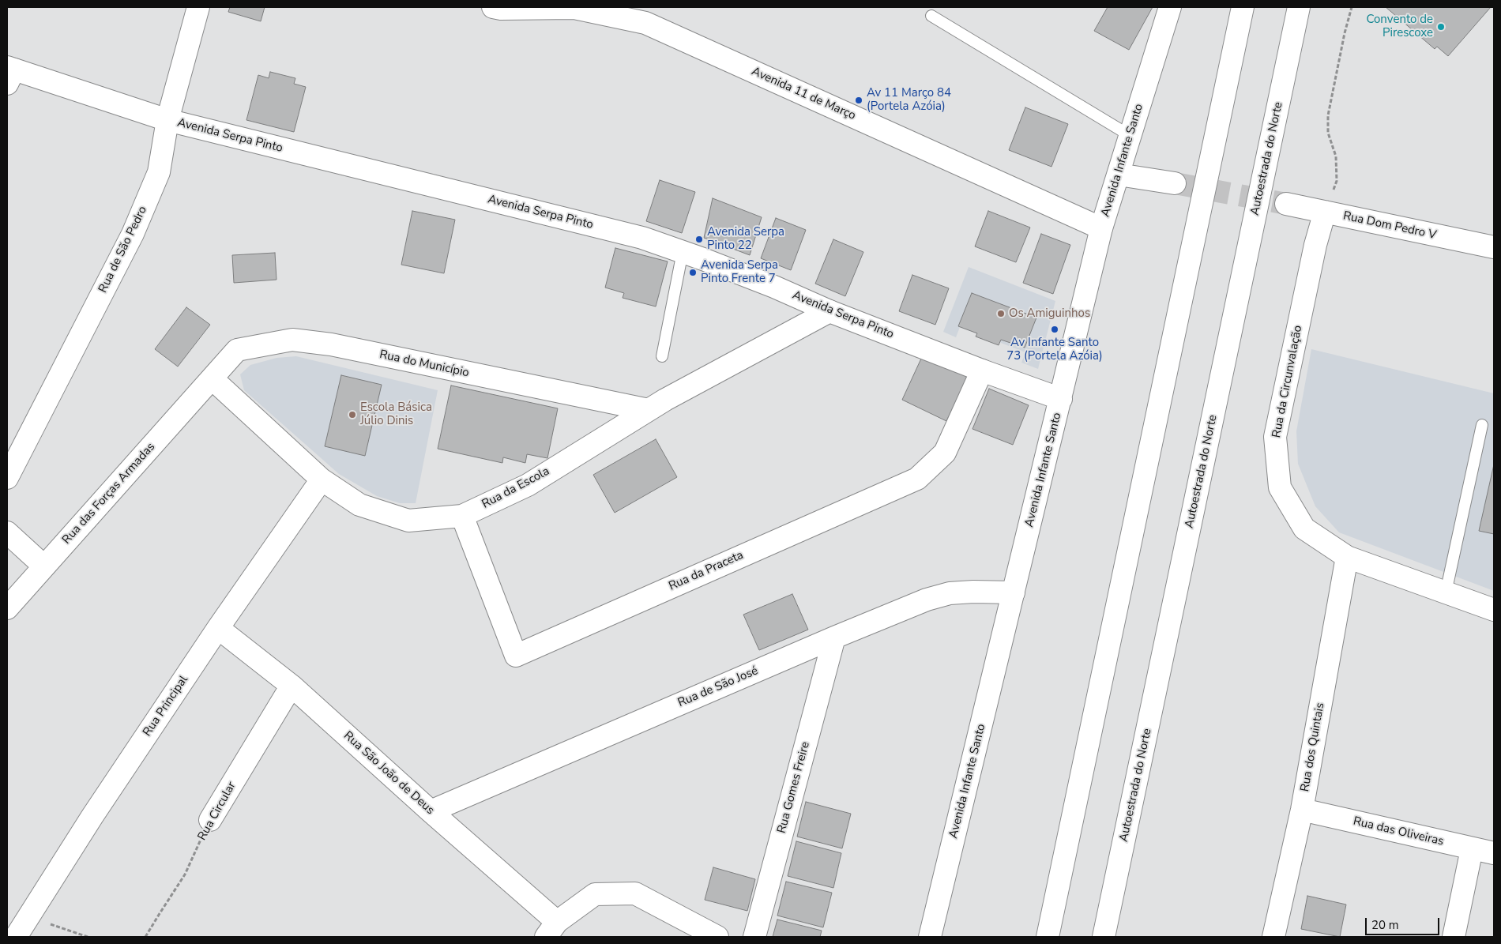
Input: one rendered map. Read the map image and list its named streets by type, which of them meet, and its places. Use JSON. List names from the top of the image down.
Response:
{
  "streets": {
    "main road": [
      "Avenida 11 de Março",
      "Avenida Serpa Pinto",
      "Autoestrada do Norte",
      "Avenida Infante Santo",
      "Rua Dom Pedro V",
      "Rua de São Pedro",
      "Rua do Município",
      "Rua da Circunvalação",
      "Rua da Escola",
      "Rua das Forças Armadas",
      "Rua da Praceta",
      "Rua de São José",
      "Rua Principal",
      "Rua dos Quintais",
      "Rua São João de Deus",
      "Rua Gomes Freire",
      "Rua Circular",
      "Rua das Oliveiras"
    ]
  },
  "crossings": [
    ["Avenida 11 de Março", "Avenida Infante Santo"],
    ["Avenida Serpa Pinto", "Avenida Infante Santo"],
    ["Avenida Serpa Pinto", "Rua de São Pedro"],
    ["Avenida Serpa Pinto", "Rua da Escola"],
    ["Avenida Serpa Pinto", "Rua da Praceta"],
    ["Avenida Infante Santo", "Rua de São José"],
    ["Rua Dom Pedro V", "Rua da Circunvalação"],
    ["Rua do Município", "Rua da Escola"],
    ["Rua do Município", "Rua das Forças Armadas"],
    ["Rua da Circunvalação", "Rua dos Quintais"],
    ["Rua da Escola", "Rua das Forças Armadas"],
    ["Rua da Escola", "Rua da Praceta"],
    ["Rua da Escola", "Rua Principal"],
    ["Rua de São José", "Rua São João de Deus"],
    ["Rua de São José", "Rua Gomes Freire"],
    ["Rua Principal", "Rua São João de Deus"],
    ["Rua dos Quintais", "Rua das Oliveiras"],
    ["Rua São João de Deus", "Rua Circular"]
  ],
  "places": [
    "Convento de Pirescoxe",
    "Av 11 Março 84 (Portela Azóia)",
    "Avenida Serpa Pinto 22",
    "Avenida Serpa Pinto Frente 7",
    "Os Amiguinhos",
    "Av Infante Santo 73 (Portela Azóia)",
    "Escola Básica Júlio Dinis"
  ],
  "scale_bar": "20 m"
}
